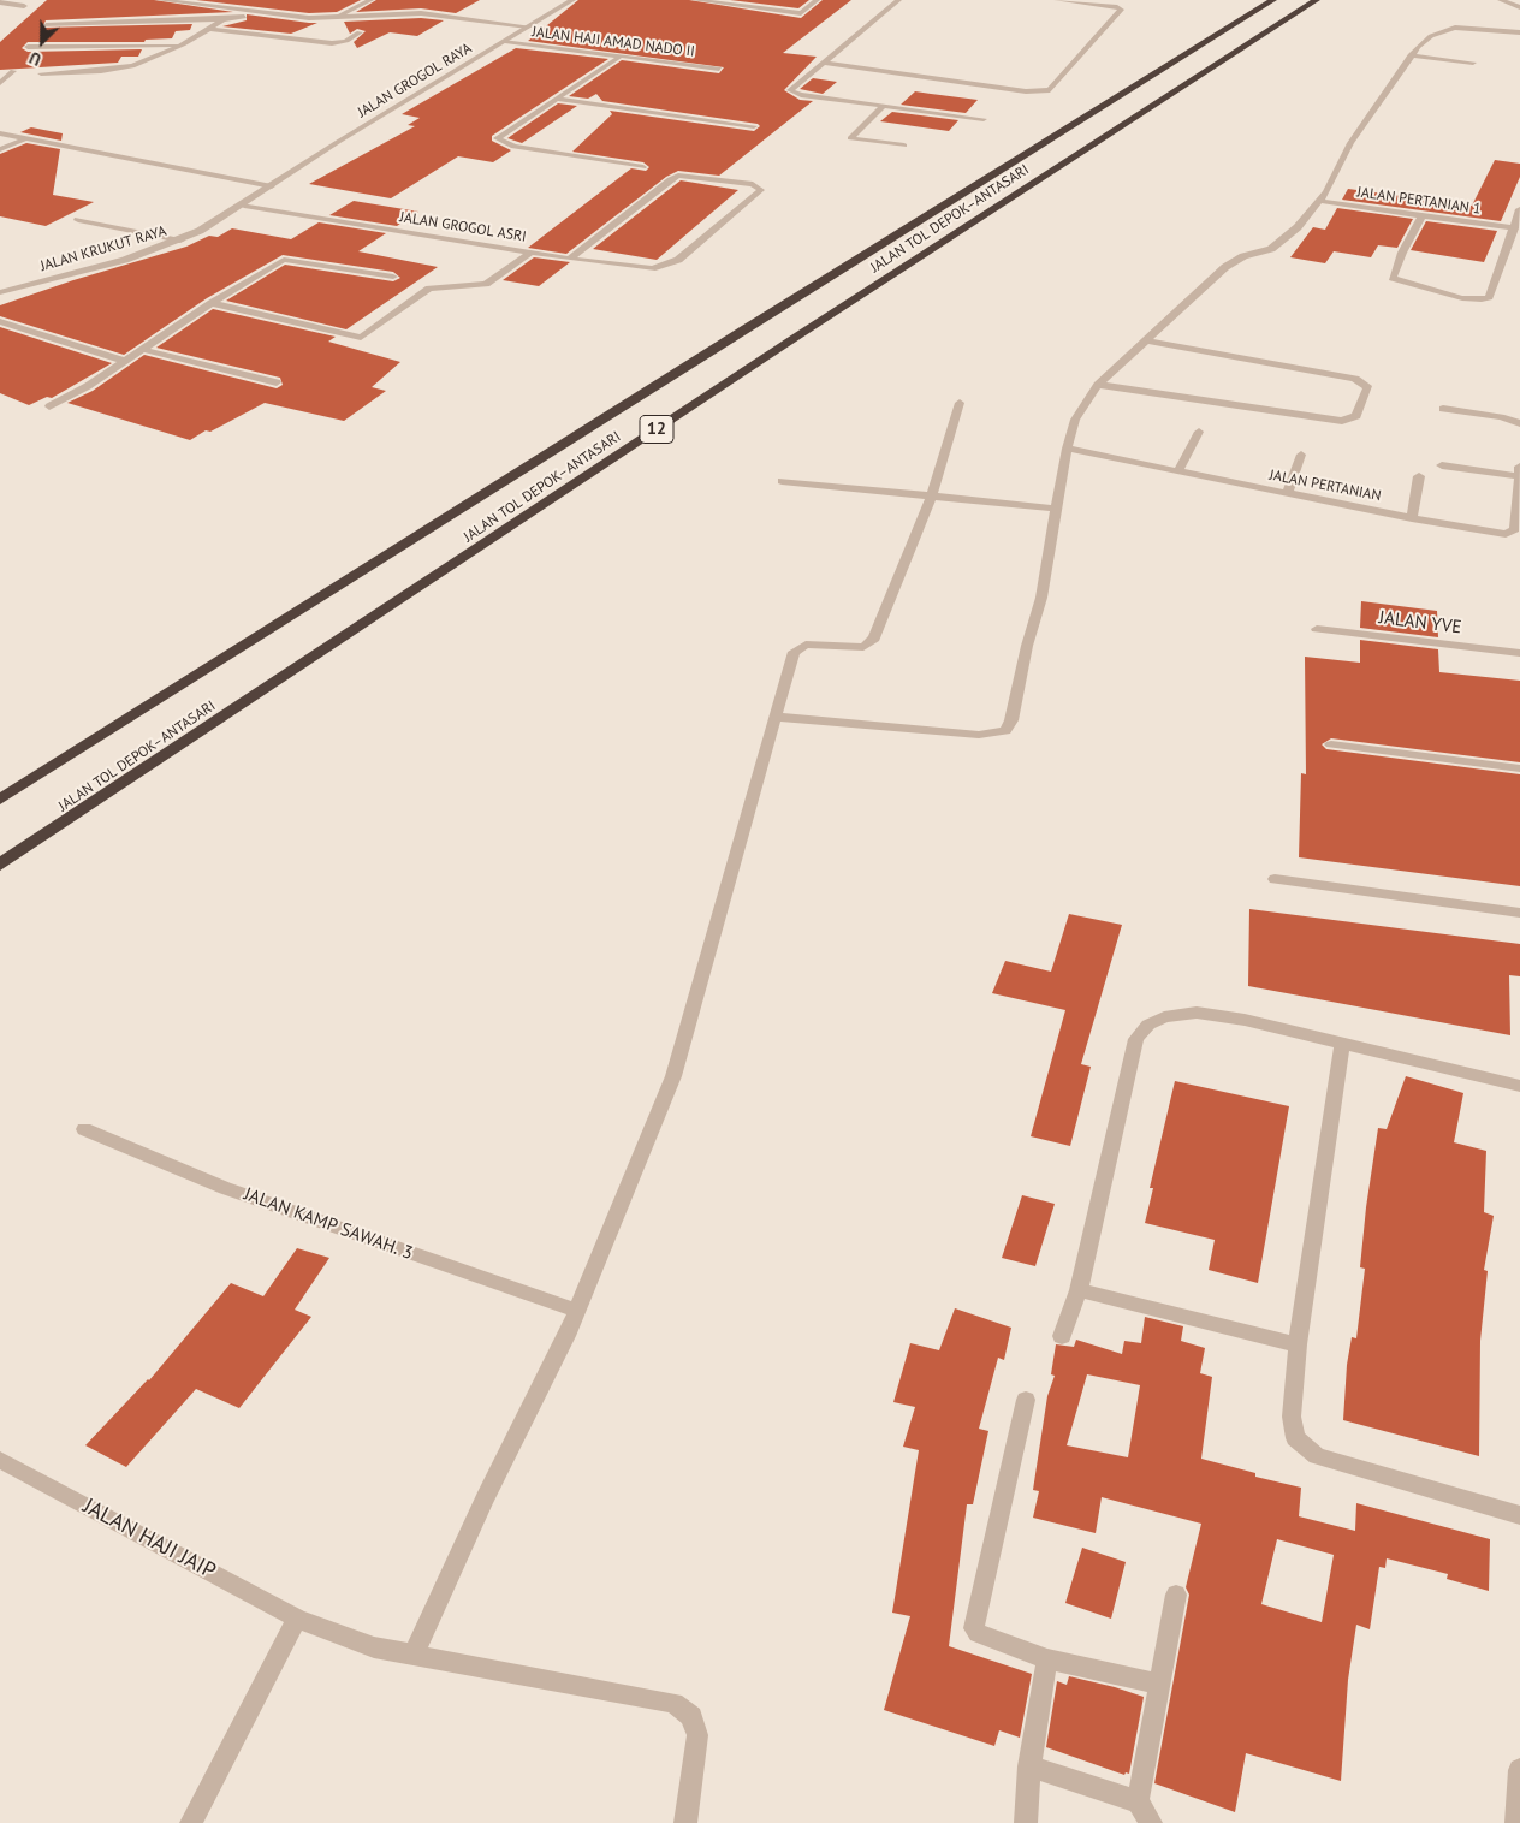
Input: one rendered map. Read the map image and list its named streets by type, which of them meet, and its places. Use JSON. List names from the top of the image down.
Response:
{
  "streets": {
    "highway": ["JALAN TOL DEPOK–ANTASARI", "12"],
    "street": [
      "JALAN HAJI AMAD NADO II",
      "JALAN GROGOL RAYA",
      "JALAN PERTANIAN 1",
      "JALAN GROGOL ASRI",
      "JALAN KRUKUT RAYA",
      "JALAN PERTANIAN",
      "JALAN YVE",
      "JALAN KAMP SAWAH. 3",
      "JALAN HAJI JAIP"
    ]
  },
  "crossings": [
    ["JALAN HAJI AMAD NADO II", "JALAN GROGOL RAYA"],
    ["JALAN GROGOL RAYA", "JALAN KRUKUT RAYA"],
    ["JALAN GROGOL ASRI", "JALAN KRUKUT RAYA"]
  ],
  "north": "bottom left"
}
